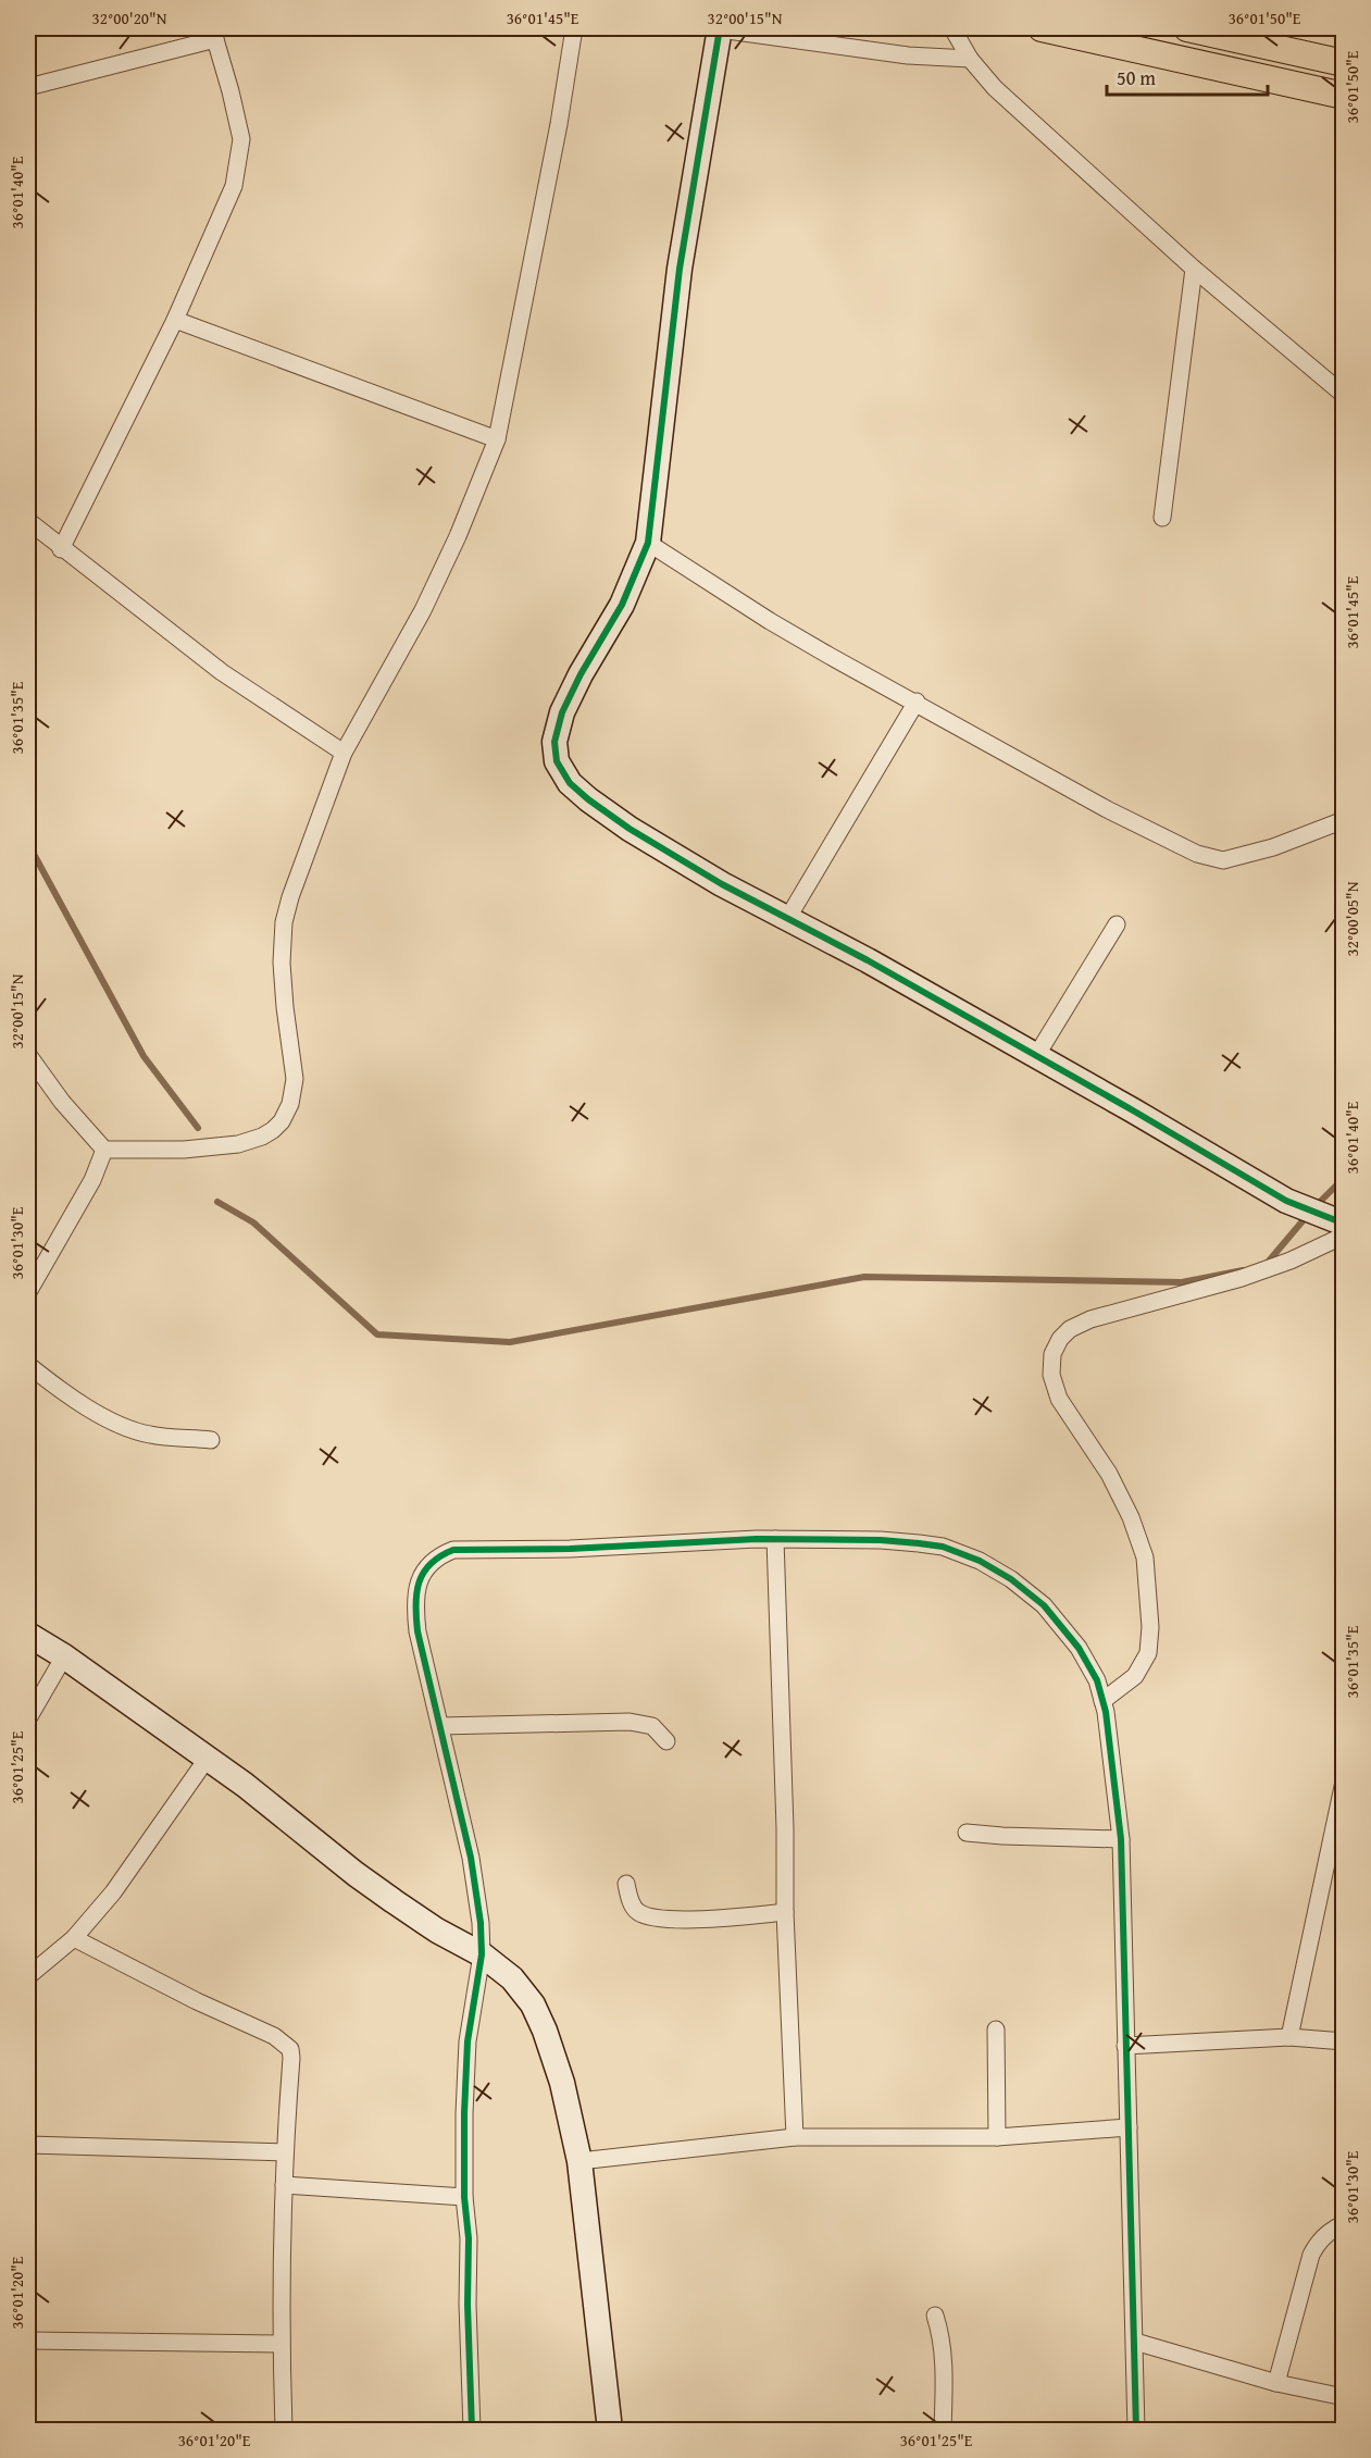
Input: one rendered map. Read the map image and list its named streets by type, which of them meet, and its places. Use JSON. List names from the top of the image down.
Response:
{
  "scale_bar": "50 m",
  "coordinates": [
    "32°00'20\"N",
    "36°01'45\"E",
    "32°00'15\"N",
    "36°01'50\"E",
    "36°01'40\"E",
    "36°01'35\"E",
    "32°00'05\"N",
    "36°01'30\"E",
    "36°01'25\"E",
    "36°01'20\"E"
  ]
}
